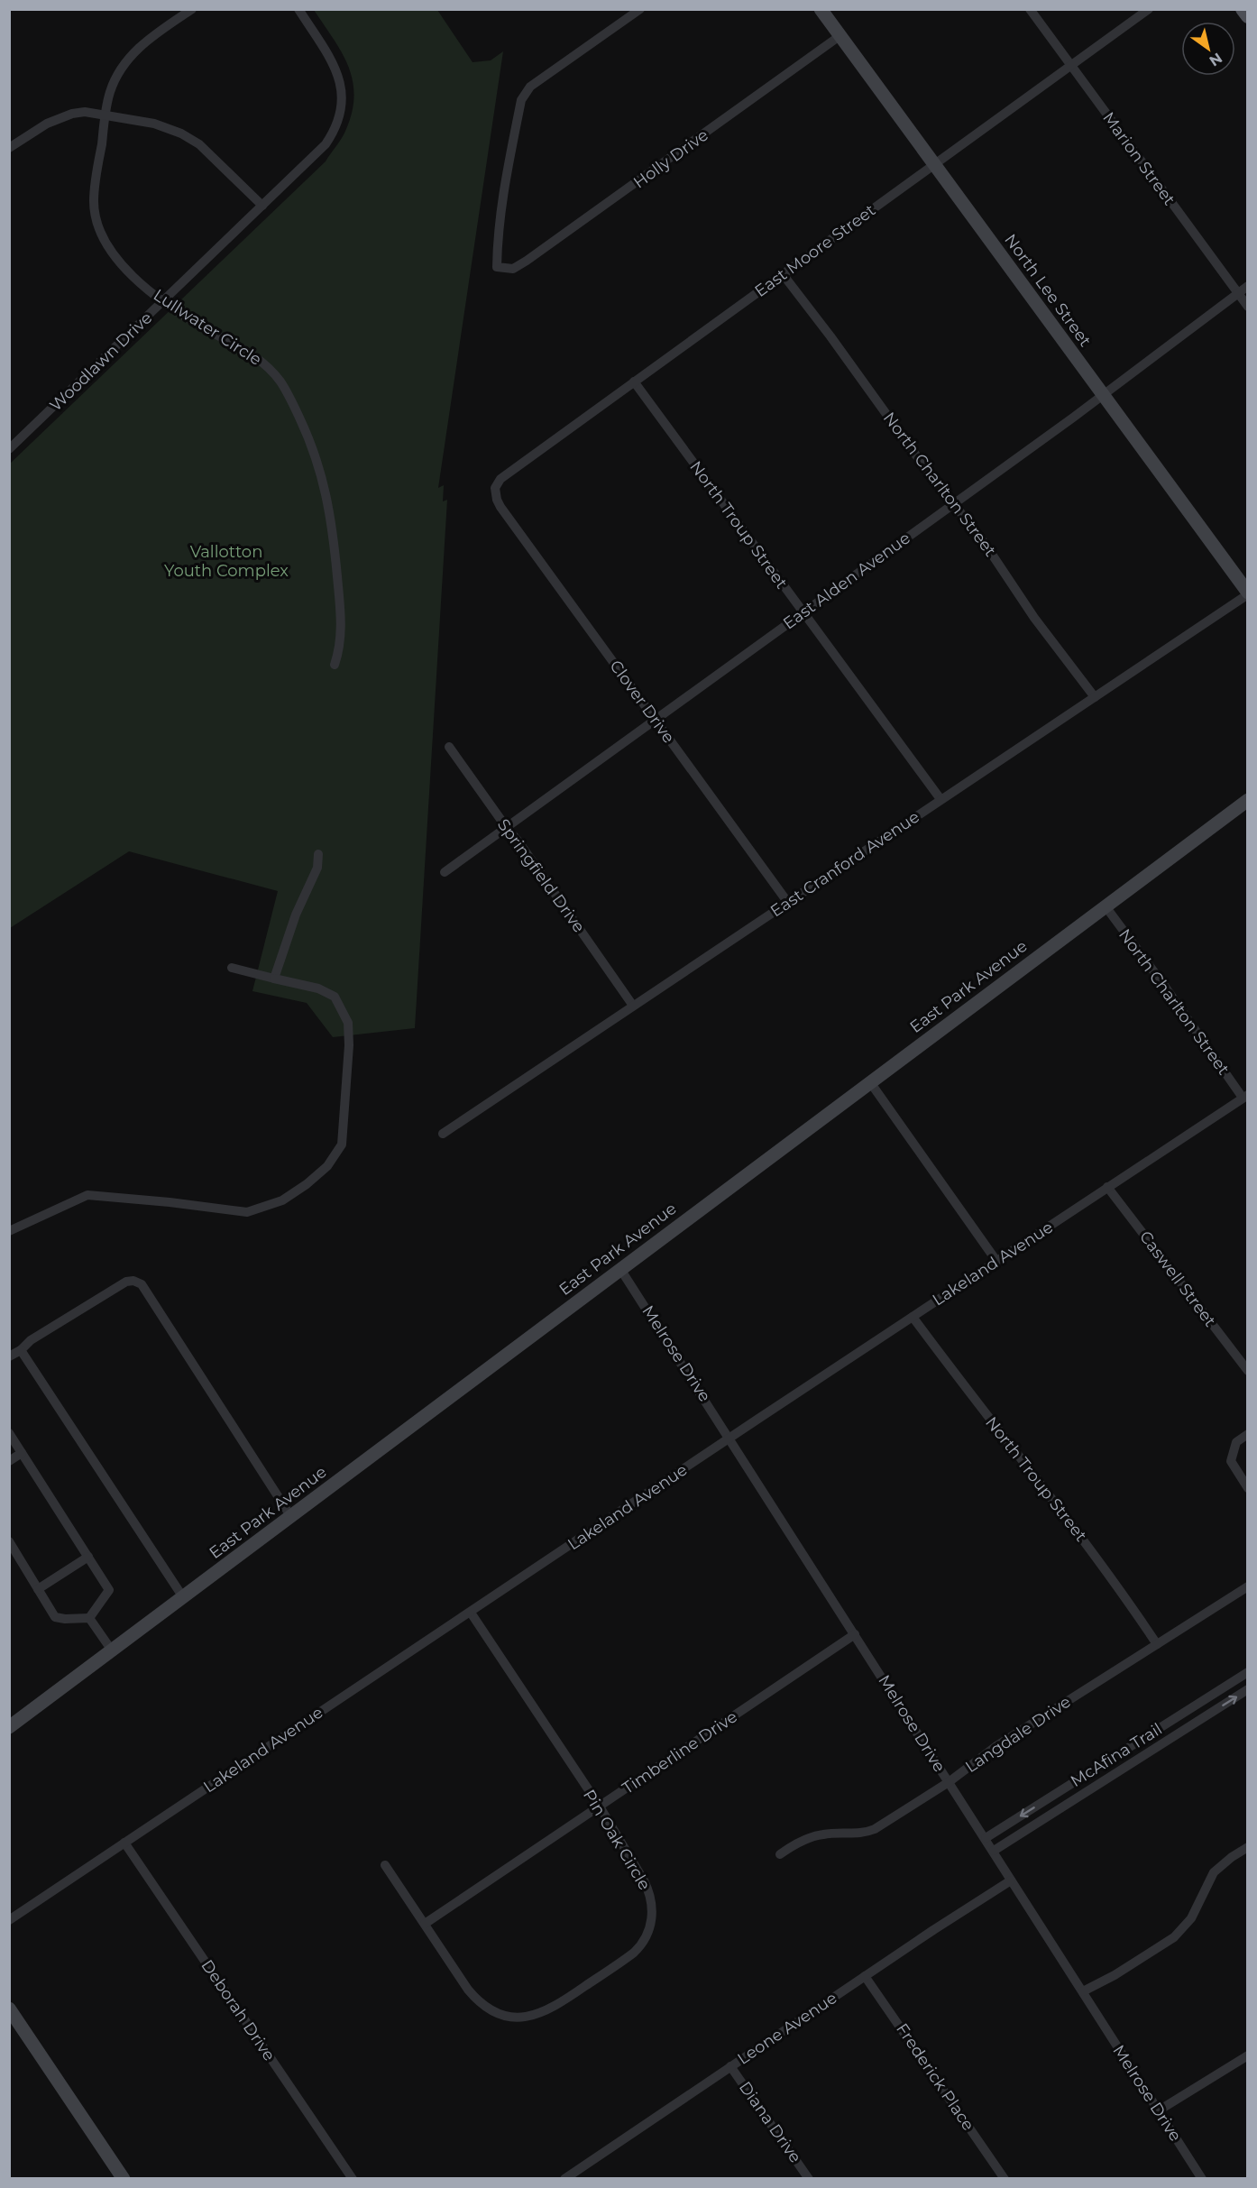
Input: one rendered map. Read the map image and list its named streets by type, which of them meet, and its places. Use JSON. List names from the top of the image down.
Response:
{
  "streets": {
    "main road": ["North Lee Street", "East Park Avenue"],
    "street": [
      "Holly Drive",
      "Marion Street",
      "East Moore Street",
      "Lullwater Circle",
      "Woodlawn Drive",
      "North Charlton Street",
      "North Troup Street",
      "East Alden Avenue",
      "Clover Drive",
      "East Cranford Avenue",
      "Springfield Drive",
      "Lakeland Avenue",
      "Caswell Street",
      "Melrose Drive",
      "Langdale Drive",
      "Timberline Drive",
      "McAfina Trail",
      "Pin Oak Circle",
      "Deborah Drive",
      "Leone Avenue",
      "Frederick Place",
      "Diana Drive"
    ]
  },
  "crossings": [
    ["Holly Drive", "North Lee Street"],
    ["Marion Street", "East Moore Street"],
    ["Marion Street", "East Alden Avenue"],
    ["East Moore Street", "North Lee Street"],
    ["East Moore Street", "North Charlton Street"],
    ["East Moore Street", "North Troup Street"],
    ["East Moore Street", "Clover Drive"],
    ["North Lee Street", "East Alden Avenue"],
    ["North Lee Street", "East Cranford Avenue"],
    ["Lullwater Circle", "Woodlawn Drive"],
    ["North Charlton Street", "East Alden Avenue"],
    ["North Charlton Street", "East Cranford Avenue"],
    ["North Charlton Street", "East Park Avenue"],
    ["North Charlton Street", "Lakeland Avenue"],
    ["North Troup Street", "East Alden Avenue"],
    ["North Troup Street", "East Cranford Avenue"],
    ["North Troup Street", "Lakeland Avenue"],
    ["North Troup Street", "Langdale Drive"],
    ["East Alden Avenue", "Clover Drive"],
    ["East Alden Avenue", "Springfield Drive"],
    ["Clover Drive", "East Cranford Avenue"],
    ["East Cranford Avenue", "Springfield Drive"],
    ["East Park Avenue", "Melrose Drive"],
    ["Lakeland Avenue", "Caswell Street"],
    ["Lakeland Avenue", "Melrose Drive"],
    ["Lakeland Avenue", "Pin Oak Circle"],
    ["Lakeland Avenue", "Deborah Drive"],
    ["Melrose Drive", "Langdale Drive"],
    ["Melrose Drive", "Timberline Drive"],
    ["Melrose Drive", "McAfina Trail"],
    ["Melrose Drive", "Leone Avenue"],
    ["Timberline Drive", "Pin Oak Circle"],
    ["Leone Avenue", "Frederick Place"],
    ["Leone Avenue", "Diana Drive"]
  ],
  "parks": ["Vallotton Youth Complex"],
  "north": "bottom right"
}
